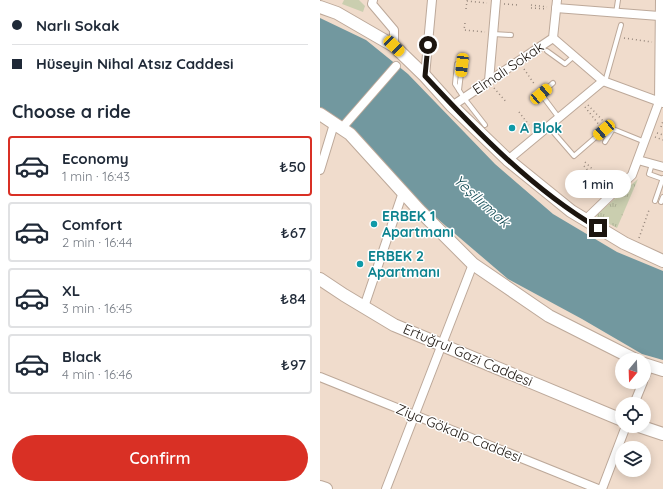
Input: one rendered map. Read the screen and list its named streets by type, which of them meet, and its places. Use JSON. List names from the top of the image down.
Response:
{
  "streets": {
    "street": ["Elmalı Sokak", "Ertuğrul Gazi Caddesi", "Ziya Gökalp Caddesi"]
  },
  "water": ["Yeşilırmak"],
  "places": ["A Blok", "ERBEK 1 Apartmanı", "ERBEK 2 Apartmanı"],
  "north": "bottom",
  "page": {
    "banner": ["Narlı Sokak", "Hüseyin Nihal Atsız Caddesi"],
    "heading": "Choose a ride",
    "list": [
      {
        "name": "Economy",
        "note": "1 min · 16:43",
        "value": "₺50"
      },
      {
        "name": "Comfort",
        "note": "2 min · 16:44",
        "value": "₺67"
      },
      {
        "name": "XL",
        "note": "3 min · 16:45",
        "value": "₺84"
      },
      {
        "name": "Black",
        "note": "4 min · 16:46",
        "value": "₺97"
      }
    ],
    "bubble": "1 min",
    "buttons": "Confirm"
  }
}
